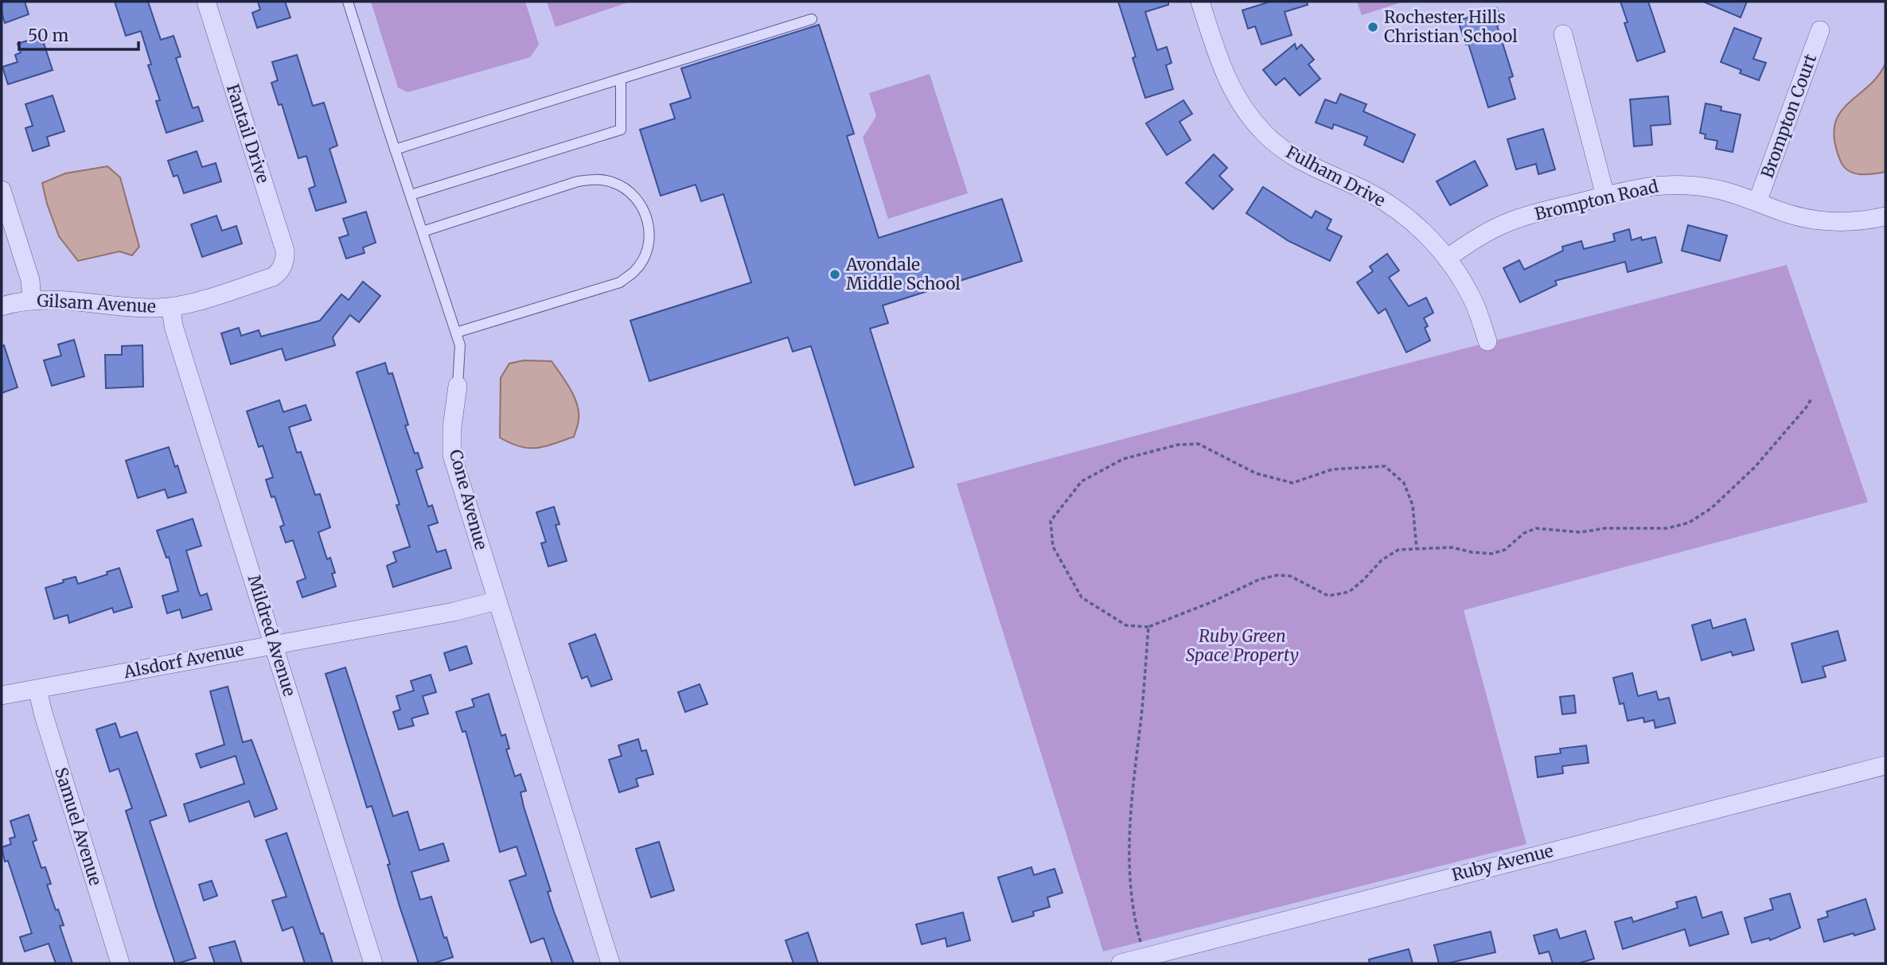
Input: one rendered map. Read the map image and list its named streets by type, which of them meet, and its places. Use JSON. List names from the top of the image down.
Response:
{
  "streets": {
    "street": [
      "Brompton Court",
      "Fantail Drive",
      "Fulham Drive",
      "Brompton Road",
      "Gilsam Avenue",
      "Cone Avenue",
      "Mildred Avenue",
      "Alsdorf Avenue",
      "Samuel Avenue",
      "Ruby Avenue"
    ]
  },
  "crossings": [
    ["Brompton Court", "Brompton Road"],
    ["Fantail Drive", "Gilsam Avenue"],
    ["Fulham Drive", "Brompton Road"],
    ["Gilsam Avenue", "Mildred Avenue"],
    ["Cone Avenue", "Alsdorf Avenue"],
    ["Mildred Avenue", "Alsdorf Avenue"],
    ["Alsdorf Avenue", "Samuel Avenue"]
  ],
  "parks": ["Ruby Green Space Property"],
  "places": ["Rochester Hills Christian School", "Avondale Middle School"],
  "scale_bar": "50 m"
}
